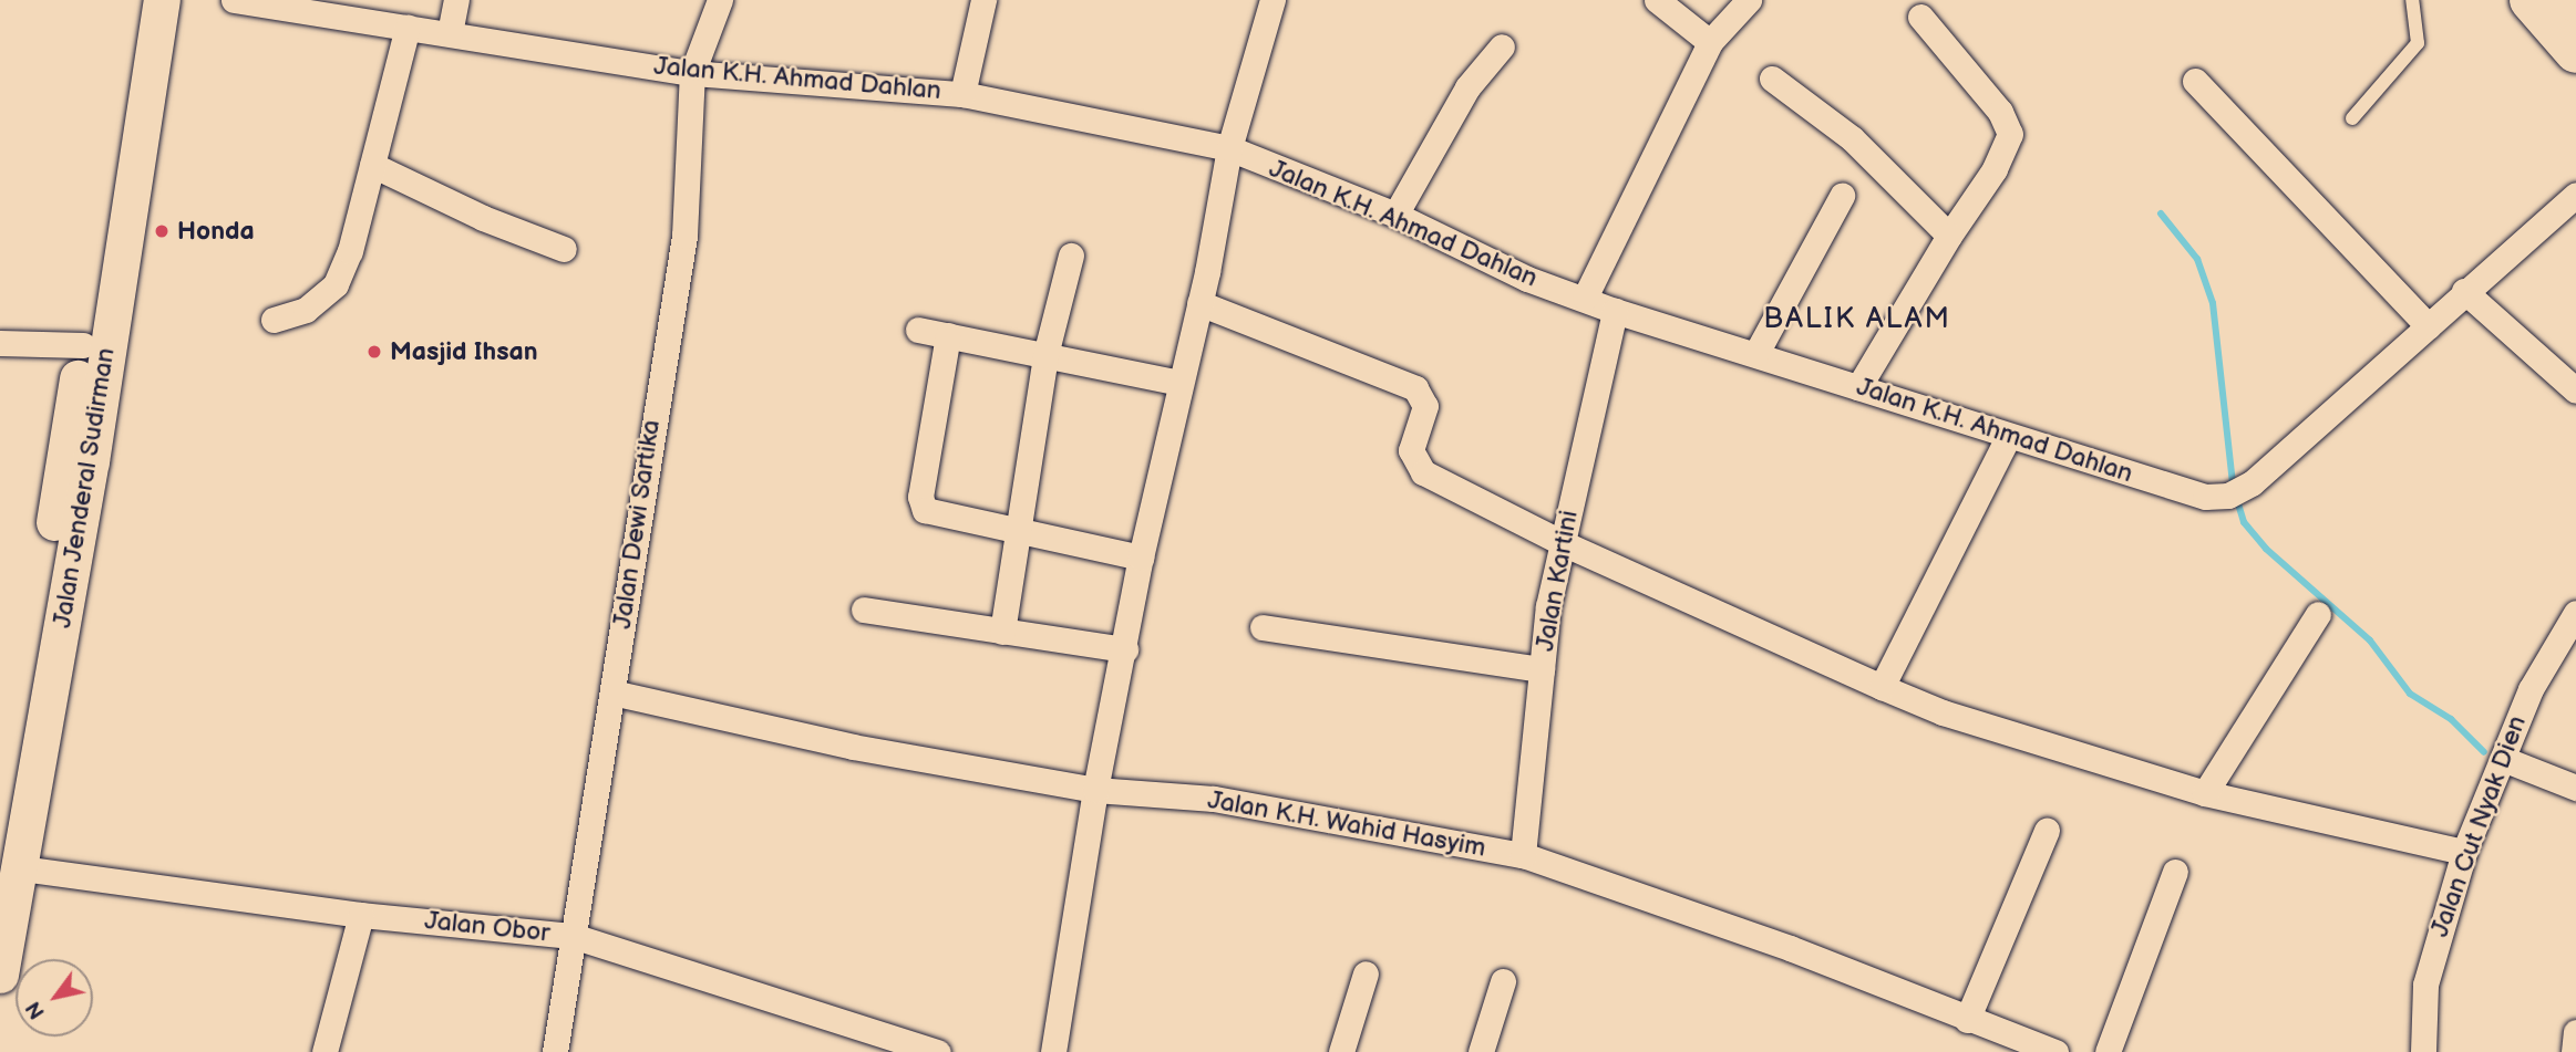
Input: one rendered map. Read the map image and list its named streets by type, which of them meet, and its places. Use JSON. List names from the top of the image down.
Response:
{
  "streets": {
    "street": [
      "Jalan K.H. Ahmad Dahlan",
      "Jalan Jenderal Sudirman",
      "Jalan Dewi Sartika",
      "Jalan Kartini",
      "Jalan K.H. Wahid Hasyim",
      "Jalan Cut Nyak Dien",
      "Jalan Obor"
    ]
  },
  "crossings": [
    ["Jalan K.H. Ahmad Dahlan", "Jalan Dewi Sartika"],
    ["Jalan K.H. Ahmad Dahlan", "Jalan Kartini"],
    ["Jalan Jenderal Sudirman", "Jalan Obor"],
    ["Jalan Dewi Sartika", "Jalan K.H. Wahid Hasyim"],
    ["Jalan Dewi Sartika", "Jalan Obor"],
    ["Jalan Kartini", "Jalan K.H. Wahid Hasyim"]
  ],
  "districts": ["BALIK ALAM"],
  "places": ["Honda", "Masjid Ihsan"],
  "north": "bottom left"
}
